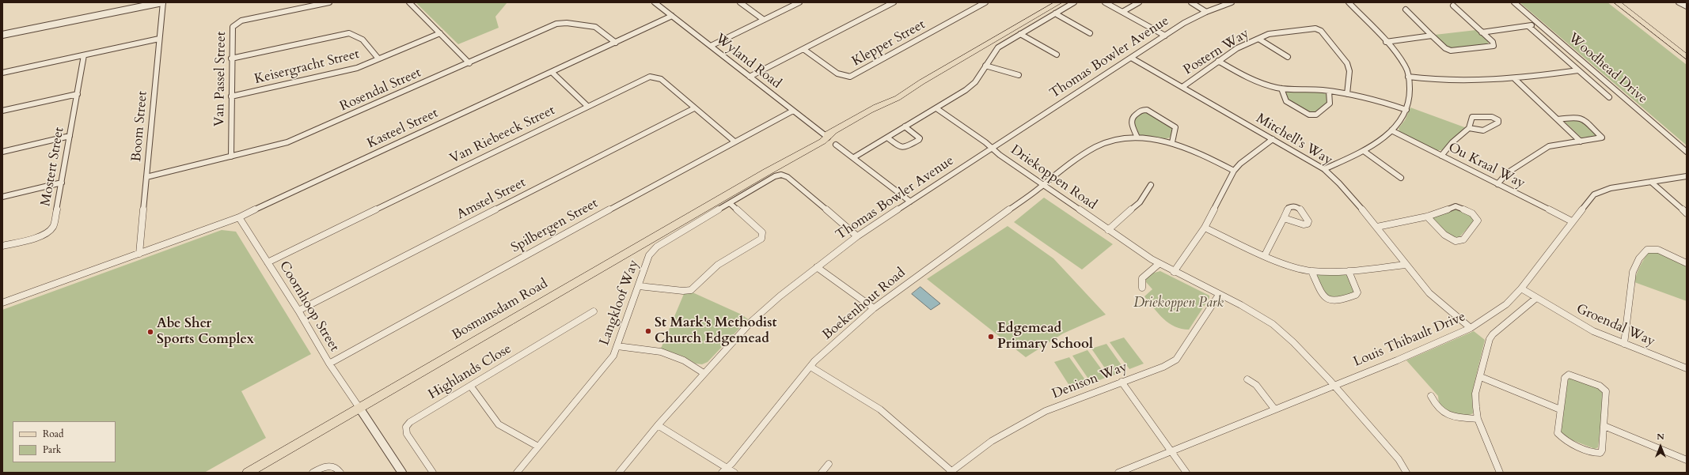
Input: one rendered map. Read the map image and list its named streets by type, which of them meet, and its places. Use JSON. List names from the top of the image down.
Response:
{
  "streets": {
    "main road": ["Bosmansdam Road"],
    "street": [
      "Klepper Street",
      "Postern Way",
      "Thomas Bowler Avenue",
      "Wyland Road",
      "Keisergracht Street",
      "Woodhead Drive",
      "Van Passel Street",
      "Rosendal Street",
      "Boom Street",
      "Kasteel Street",
      "Van Riebeeck Street",
      "Mitchell's Way",
      "Ou Kraal Way",
      "Mostert Street",
      "Driekoppen Road",
      "Amstel Street",
      "Spilbergen Street",
      "Langkloof Way",
      "Boekenhout Road",
      "Coornhoop Street",
      "Groendal Way",
      "Louis Thibault Drive",
      "Highlands Close",
      "Denison Way"
    ]
  },
  "crossings": [
    ["Postern Way", "Mitchell's Way"],
    ["Thomas Bowler Avenue", "Mitchell's Way"],
    ["Thomas Bowler Avenue", "Driekoppen Road"],
    ["Thomas Bowler Avenue", "Langkloof Way"],
    ["Wyland Road", "Kasteel Street"],
    ["Wyland Road", "Spilbergen Street"],
    ["Wyland Road", "Bosmansdam Road"],
    ["Keisergracht Street", "Van Passel Street"],
    ["Van Passel Street", "Rosendal Street"],
    ["Rosendal Street", "Boom Street"],
    ["Rosendal Street", "Kasteel Street"],
    ["Boom Street", "Kasteel Street"],
    ["Kasteel Street", "Coornhoop Street"],
    ["Van Riebeeck Street", "Amstel Street"],
    ["Van Riebeeck Street", "Spilbergen Street"],
    ["Van Riebeeck Street", "Coornhoop Street"],
    ["Mitchell's Way", "Louis Thibault Drive"],
    ["Ou Kraal Way", "Louis Thibault Drive"],
    ["Driekoppen Road", "Boekenhout Road"],
    ["Driekoppen Road", "Louis Thibault Drive"],
    ["Driekoppen Road", "Denison Way"],
    ["Amstel Street", "Coornhoop Street"],
    ["Spilbergen Street", "Coornhoop Street"],
    ["Coornhoop Street", "Bosmansdam Road"],
    ["Groendal Way", "Louis Thibault Drive"]
  ],
  "parks": ["Driekoppen Park"],
  "places": ["St Mark's Methodist Church Edgemead", "Abe Sher Sports Complex", "Edgemead Primary School"],
  "legend": ["Road", "Park"],
  "north": "top"
}
